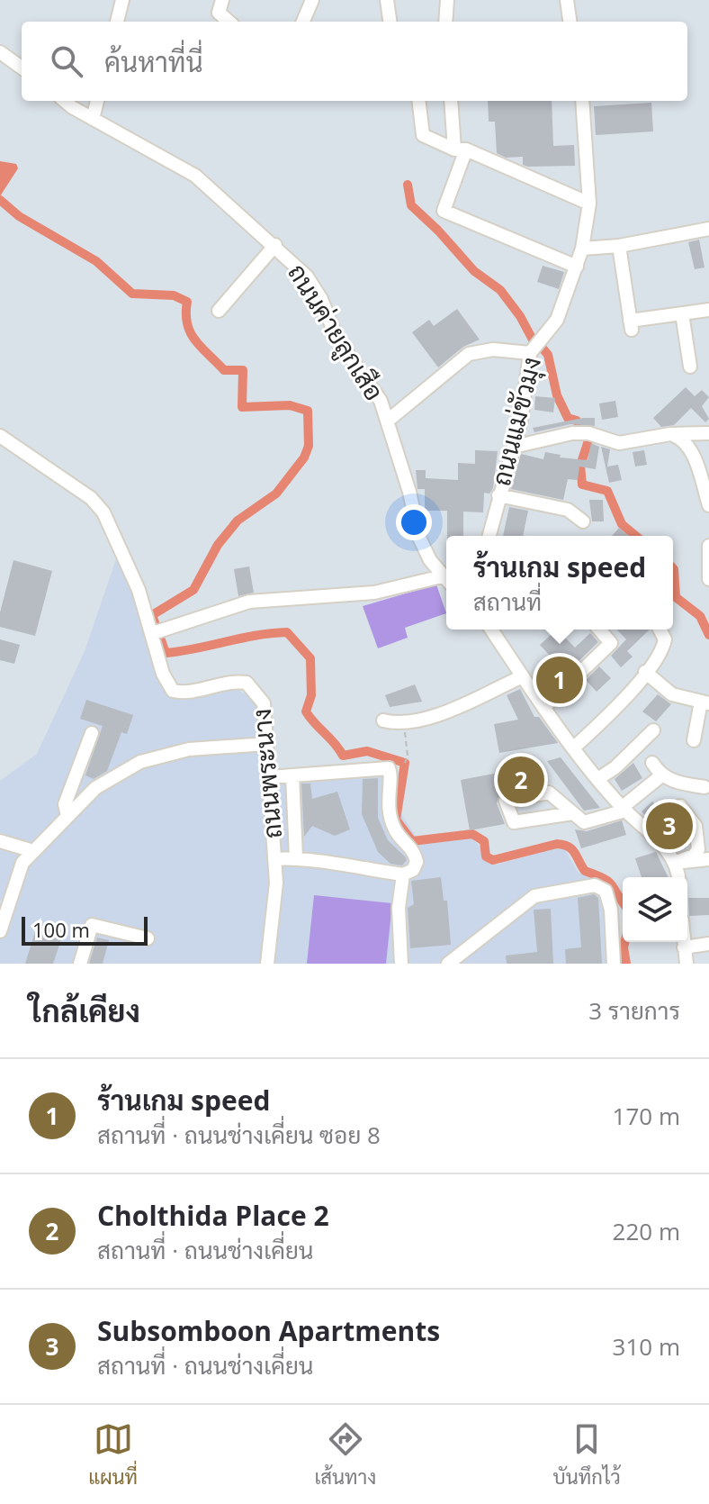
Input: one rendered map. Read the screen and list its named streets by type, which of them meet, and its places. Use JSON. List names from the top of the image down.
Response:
{
  "streets": {
    "street": ["ถนนค่ายลูกเสือ", "ถนนแม่ขัวมุง", "ถนนพระนาง"]
  },
  "scale_bar": "100 m",
  "page": {
    "search": "ค้นหาที่นี่",
    "popup": ["ร้านเกม speed", "สถานที่"],
    "pins": ["1", "2", "3"],
    "scale": "100 m",
    "heading": ["ใกล้เคียง", "3 รายการ"],
    "list": [
      {
        "mark": "1",
        "name": "ร้านเกม speed",
        "note": "สถานที่ · ถนนช่างเคี่ยน ซอย 8",
        "value": "170 m"
      },
      {
        "mark": "2",
        "name": "Cholthida Place 2",
        "note": "สถานที่ · ถนนช่างเคี่ยน",
        "value": "220 m"
      },
      {
        "mark": "3",
        "name": "Subsomboon Apartments",
        "note": "สถานที่ · ถนนช่างเคี่ยน",
        "value": "310 m"
      }
    ],
    "nav": ["แผนที่", "เส้นทาง", "บันทึกไว้"]
  }
}
